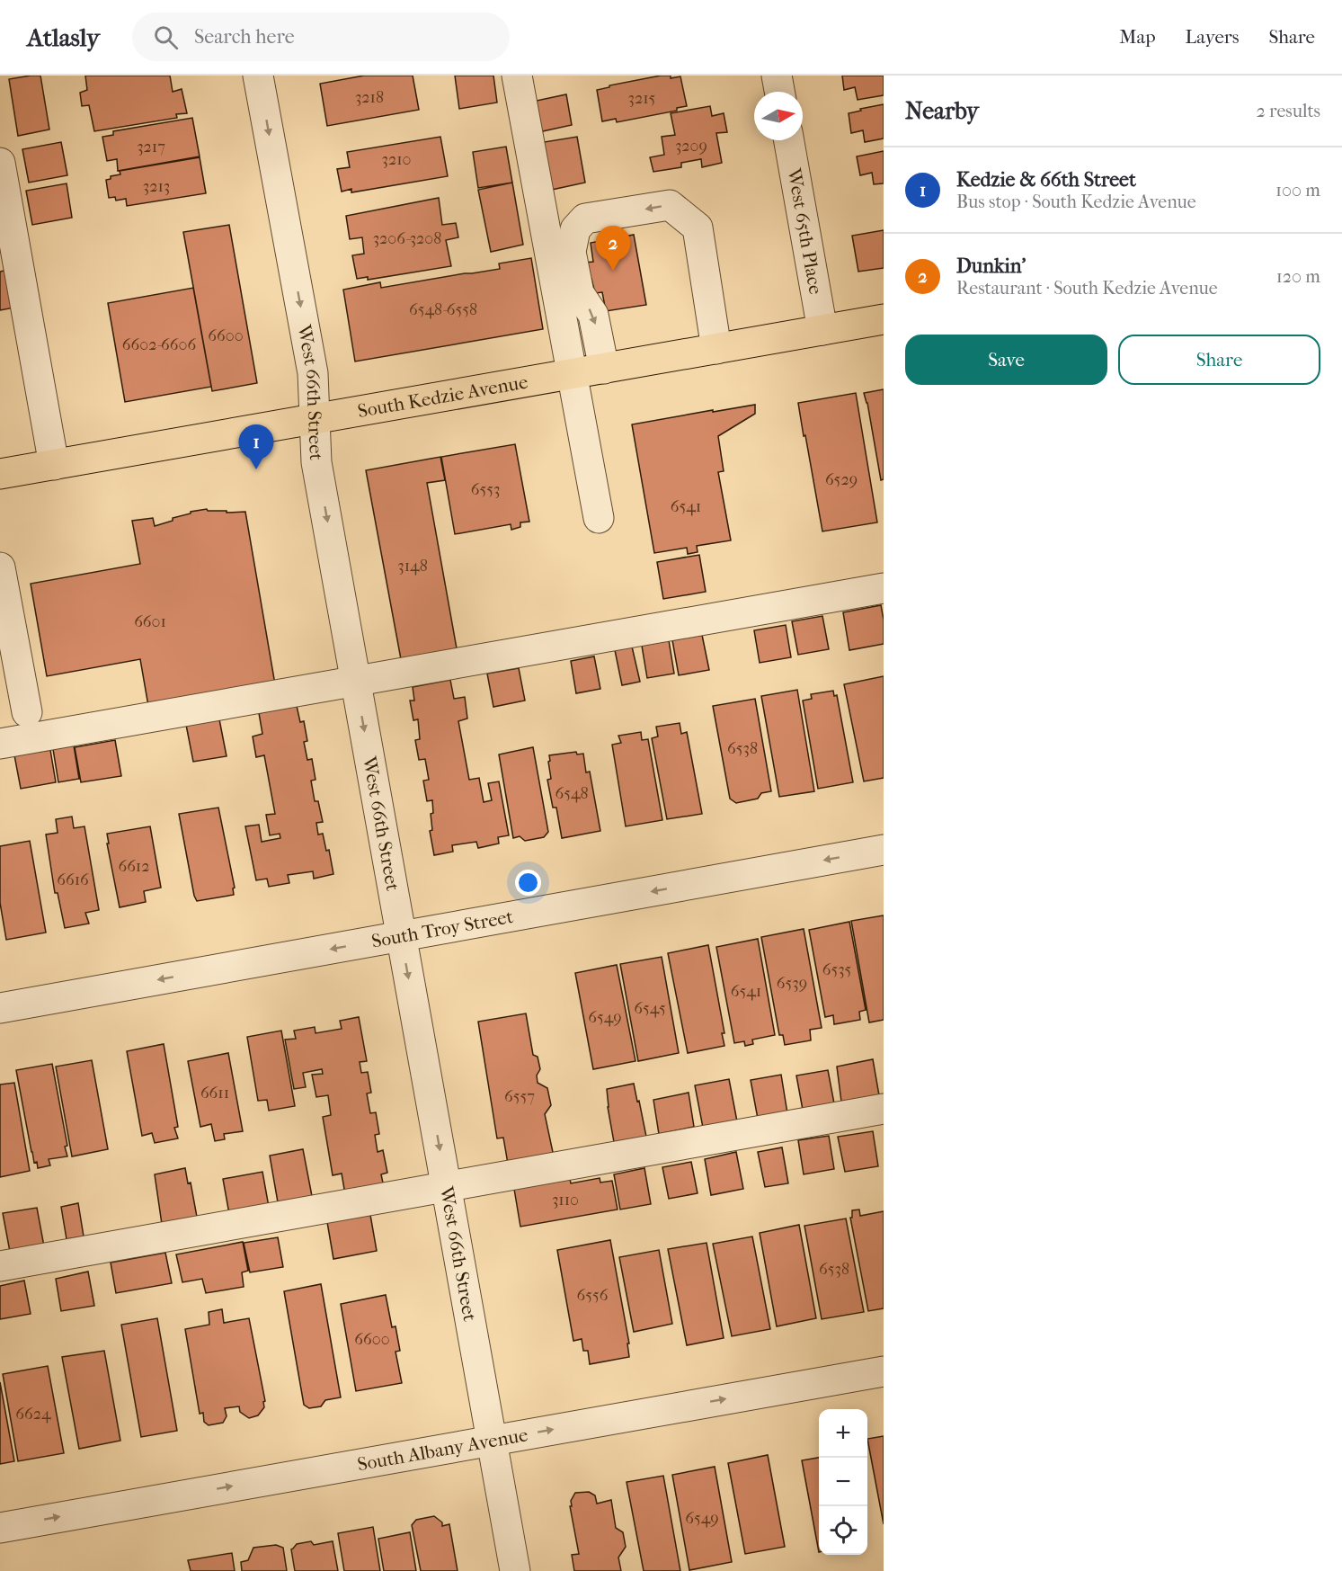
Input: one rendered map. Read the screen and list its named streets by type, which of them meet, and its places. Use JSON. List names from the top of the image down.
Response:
{
  "streets": {
    "main road": ["South Kedzie Avenue"],
    "street": [
      "West 65th Place",
      "West 66th Street",
      "South Troy Street",
      "South Albany Avenue"
    ]
  },
  "crossings": [
    ["West 65th Place", "South Kedzie Avenue"],
    ["West 66th Street", "South Kedzie Avenue"],
    ["West 66th Street", "South Troy Street"],
    ["West 66th Street", "South Albany Avenue"]
  ],
  "house_numbers": [
    "3218",
    "3215",
    "3209",
    "3217",
    "3210",
    "3213",
    "3206-3208",
    "6548-6558",
    "6600",
    "6602-6606",
    "6529",
    "6553",
    "6541",
    "3148",
    "6601",
    "6538",
    "6548",
    "6612",
    "6616",
    "6535",
    "6539",
    "6541",
    "6545",
    "6549",
    "6611",
    "6557",
    "3110",
    "6538",
    "6556",
    "6600",
    "6624",
    "6549"
  ],
  "north": "right",
  "page": {
    "header": "Atlasly",
    "search": "Search here",
    "nav": ["Map", "Layers", "Share"],
    "heading": ["Nearby", "2 results"],
    "list": [
      {
        "mark": "1",
        "name": "Kedzie & 66th Street",
        "note": "Bus stop · South Kedzie Avenue",
        "value": "100 m"
      },
      {
        "mark": "2",
        "name": "Dunkin'",
        "note": "Restaurant · South Kedzie Avenue",
        "value": "120 m"
      }
    ],
    "pins": ["2", "1"],
    "buttons": ["Save", "Share"],
    "map_buttons": ["+", "−"]
  }
}
